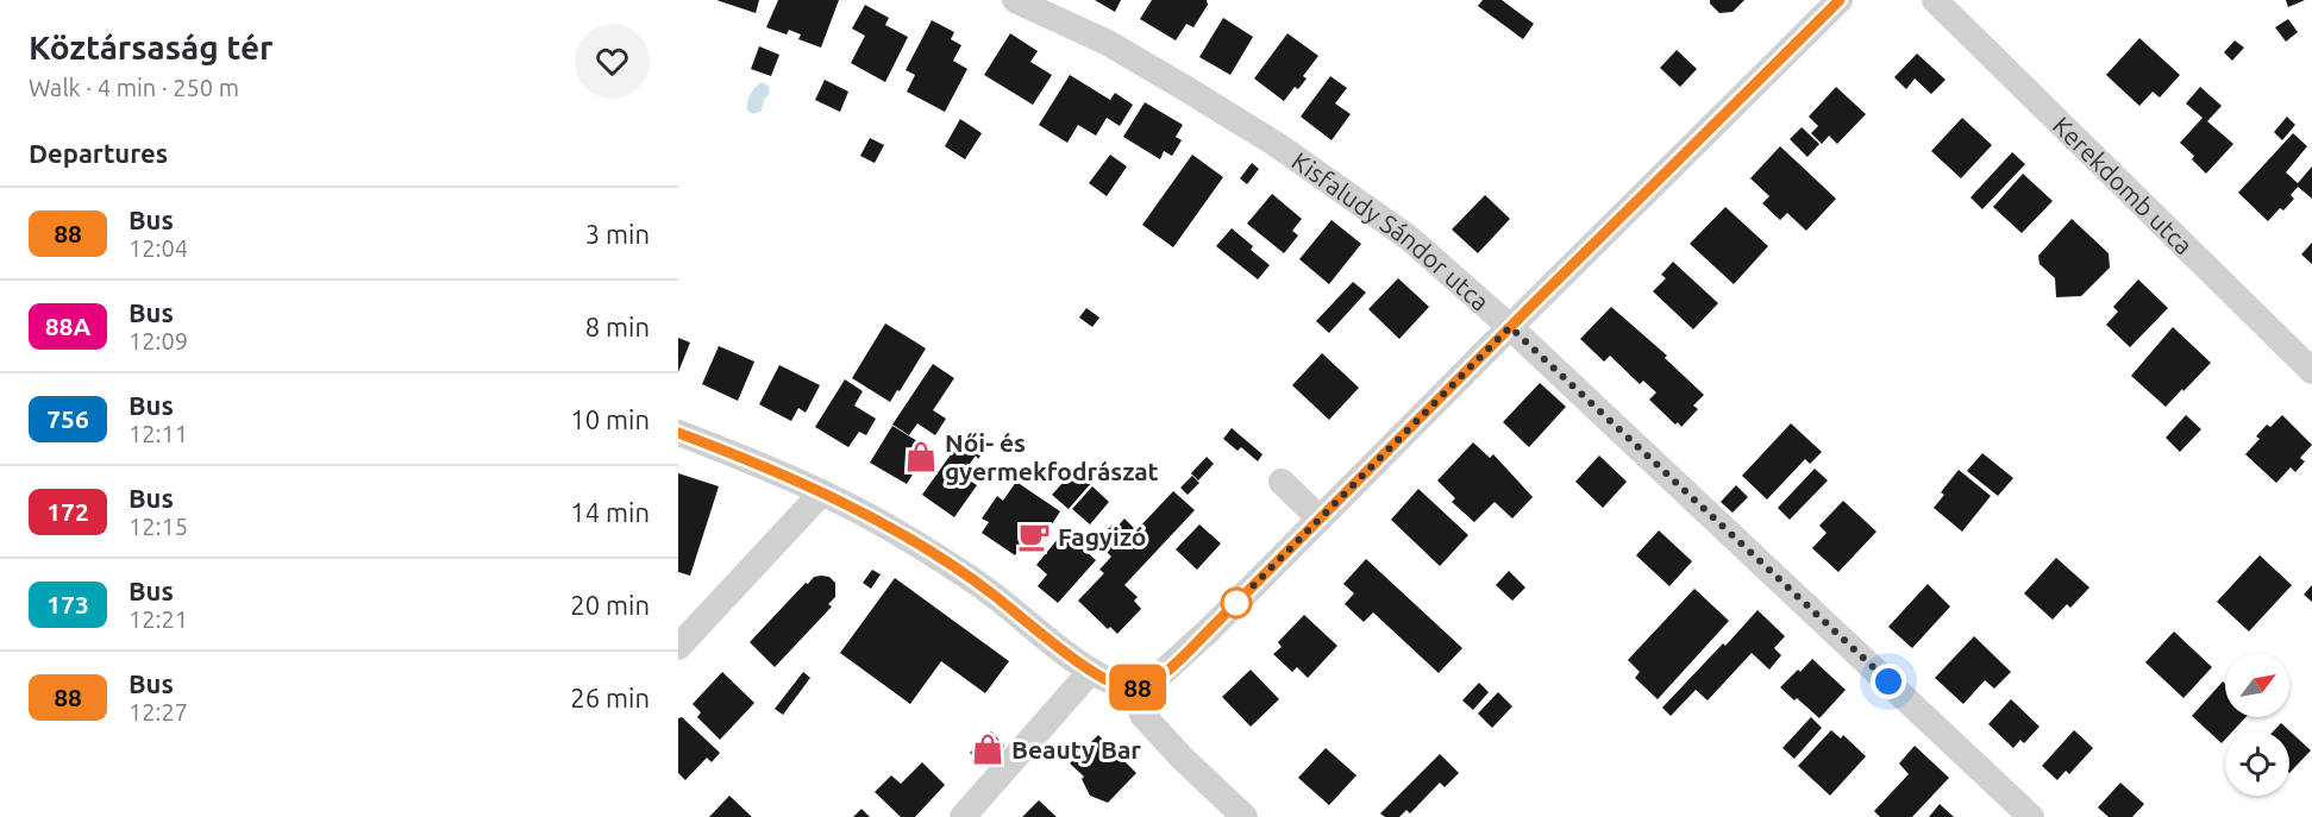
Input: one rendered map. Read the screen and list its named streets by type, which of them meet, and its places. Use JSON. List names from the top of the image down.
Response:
{
  "streets": {
    "street": ["Kerekdomb utca", "Kisfaludy Sándor utca"]
  },
  "places": {
    "shop": ["Női- és gyermekfodrászat", "Beauty Bar"],
    "cafe": ["Fagyizó"]
  },
  "lines": ["bus line 88"],
  "north": "top right",
  "page": {
    "heading": [
      ["Köztársaság tér", "Walk · 4 min · 250 m"],
      "Departures"
    ],
    "on_map": "88",
    "list": [
      {
        "mark": "88",
        "name": "Bus",
        "note": "12:04",
        "value": "3 min"
      },
      {
        "mark": "88A",
        "name": "Bus",
        "note": "12:09",
        "value": "8 min"
      },
      {
        "mark": "756",
        "name": "Bus",
        "note": "12:11",
        "value": "10 min"
      },
      {
        "mark": "172",
        "name": "Bus",
        "note": "12:15",
        "value": "14 min"
      },
      {
        "mark": "173",
        "name": "Bus",
        "note": "12:21",
        "value": "20 min"
      },
      {
        "mark": "88",
        "name": "Bus",
        "note": "12:27",
        "value": "26 min"
      }
    ]
  }
}
